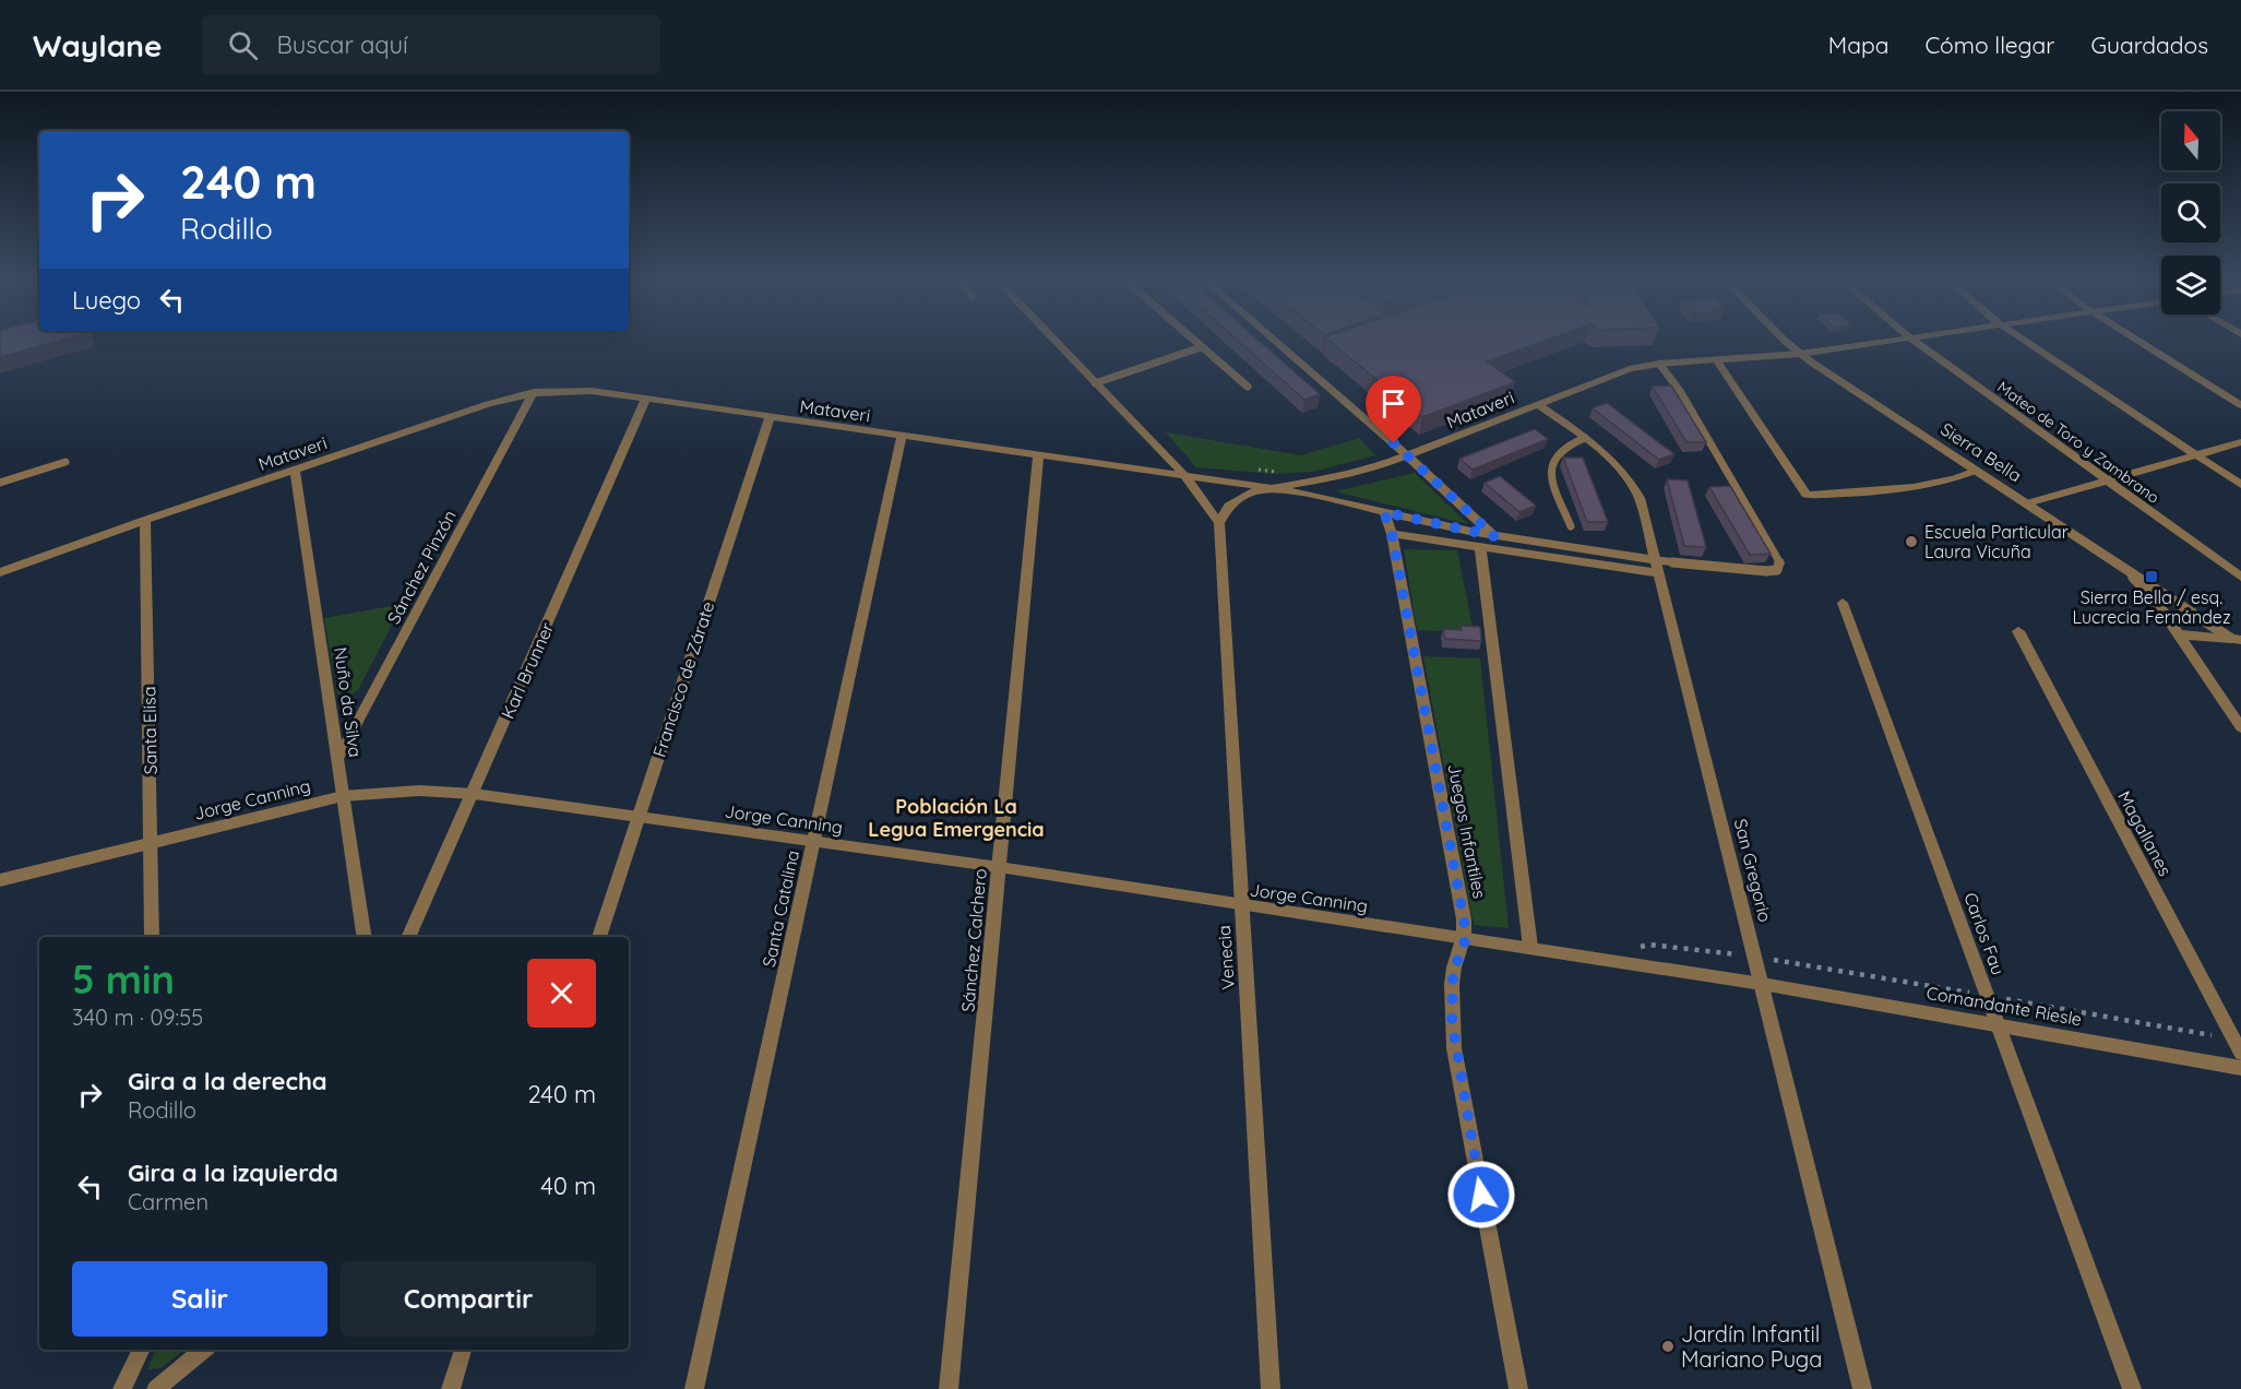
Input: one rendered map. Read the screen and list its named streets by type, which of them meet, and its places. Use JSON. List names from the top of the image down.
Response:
{
  "streets": {
    "street": [
      "Mataveri",
      "Mateo de Toro y Zambrano",
      "Sierra Bella",
      "Sánchez Pinzón",
      "Karl Brunner",
      "Francisco de Zárate",
      "Nuño da Silva",
      "Santa Elisa",
      "Jorge Canning",
      "Juegos Infantiles",
      "Magallanes",
      "San Gregorio",
      "Santa Catalina",
      "Carlos Fau",
      "Sánchez Calchero",
      "Venecia",
      "Comandante Riesle"
    ]
  },
  "crossings": [
    ["Mataveri", "Sierra Bella"],
    ["Mataveri", "Sánchez Pinzón"],
    ["Mataveri", "Karl Brunner"],
    ["Mataveri", "Francisco de Zárate"],
    ["Mataveri", "Nuño da Silva"],
    ["Mataveri", "Santa Elisa"],
    ["Mataveri", "San Gregorio"],
    ["Mataveri", "Santa Catalina"],
    ["Mataveri", "Sánchez Calchero"],
    ["Sánchez Pinzón", "Nuño da Silva"],
    ["Karl Brunner", "Jorge Canning"],
    ["Francisco de Zárate", "Jorge Canning"],
    ["Nuño da Silva", "Jorge Canning"],
    ["Santa Elisa", "Jorge Canning"],
    ["Jorge Canning", "Juegos Infantiles"],
    ["Jorge Canning", "San Gregorio"],
    ["Jorge Canning", "Santa Catalina"],
    ["Jorge Canning", "Sánchez Calchero"],
    ["Jorge Canning", "Venecia"],
    ["Jorge Canning", "Comandante Riesle"],
    ["San Gregorio", "Comandante Riesle"],
    ["Carlos Fau", "Comandante Riesle"]
  ],
  "districts": ["Población La Legua Emergencia"],
  "places": {
    "other": ["Escuela Particular Laura Vicuña", "Jardín Infantil Mariano Puga"],
    "transit": ["Sierra Bella / esq. Lucrecia Fernández"]
  },
  "north": "top",
  "page": {
    "header": "Waylane",
    "search": "Buscar aquí",
    "nav": ["Mapa", "Cómo llegar", "Guardados"],
    "turn": ["240 m", "Rodillo"],
    "then": "Luego",
    "heading": ["5 min", "340 m · 09:55"],
    "list": [
      {
        "name": "Gira a la derecha",
        "note": "Rodillo",
        "value": "240 m"
      },
      {
        "name": "Gira a la izquierda",
        "note": "Carmen",
        "value": "40 m"
      }
    ],
    "buttons": ["Salir", "Compartir"]
  }
}
